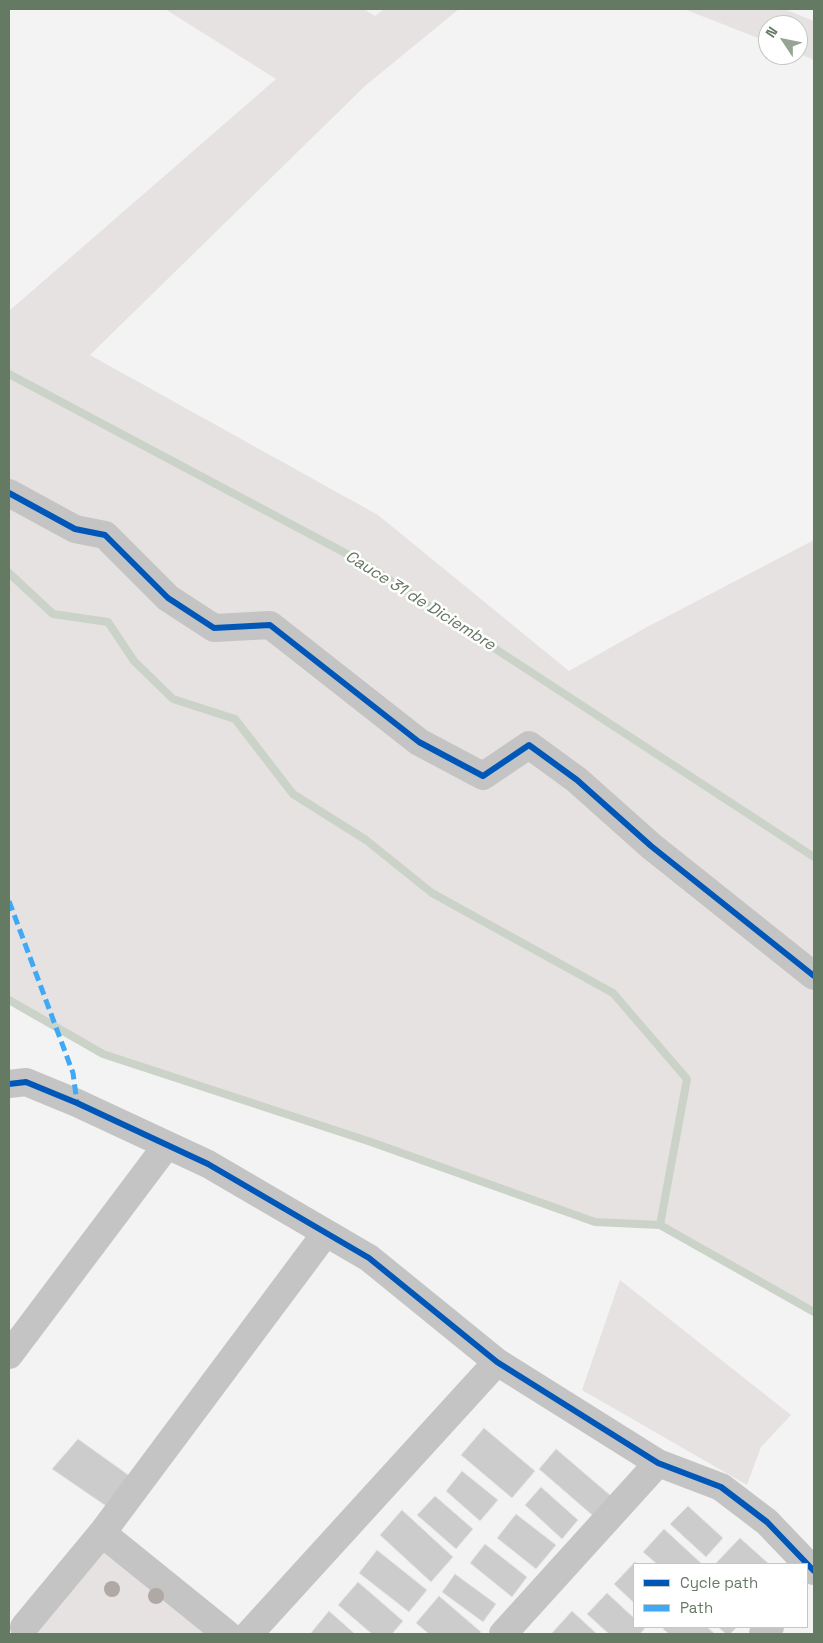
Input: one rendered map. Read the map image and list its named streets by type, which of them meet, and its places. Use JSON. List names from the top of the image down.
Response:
{
  "water": ["Cauce 31 de Diciembre"],
  "legend": ["Cycle path", "Path"],
  "north": "top left"
}
